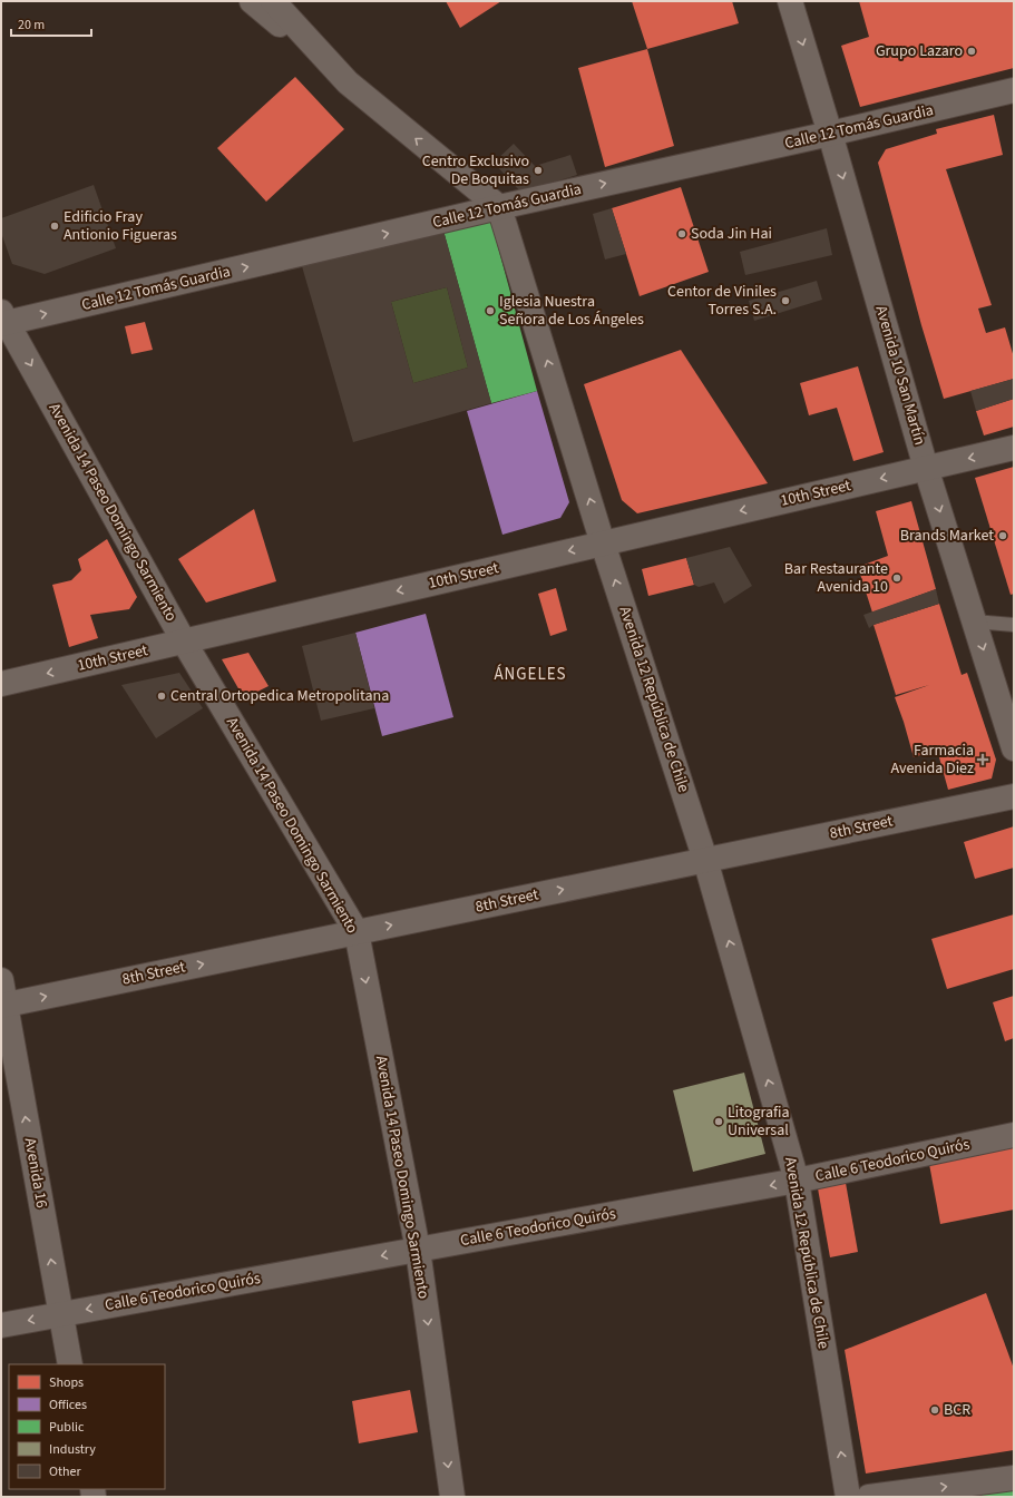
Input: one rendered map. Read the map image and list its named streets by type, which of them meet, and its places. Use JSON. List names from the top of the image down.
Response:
{
  "streets": {
    "street": [
      "Calle 12 Tomás Guardia",
      "Avenida 10 San Martín",
      "10th Street",
      "Avenida 14 Paseo Domingo Sarmiento",
      "Avenida 12 República de Chile",
      "8th Street",
      "Calle 6 Teodorico Quirós",
      "Avenida 16"
    ]
  },
  "crossings": [
    ["Calle 12 Tomás Guardia", "Avenida 10 San Martín"],
    ["Calle 12 Tomás Guardia", "Avenida 14 Paseo Domingo Sarmiento"],
    ["Calle 12 Tomás Guardia", "Avenida 12 República de Chile"],
    ["Avenida 10 San Martín", "10th Street"],
    ["10th Street", "Avenida 14 Paseo Domingo Sarmiento"],
    ["10th Street", "Avenida 12 República de Chile"],
    ["Avenida 14 Paseo Domingo Sarmiento", "8th Street"],
    ["Avenida 14 Paseo Domingo Sarmiento", "Calle 6 Teodorico Quirós"],
    ["Avenida 12 República de Chile", "8th Street"],
    ["Avenida 12 República de Chile", "Calle 6 Teodorico Quirós"],
    ["8th Street", "Avenida 16"],
    ["Calle 6 Teodorico Quirós", "Avenida 16"]
  ],
  "one_way": [
    "Calle 12 Tomás Guardia",
    "Avenida 10 San Martín",
    "10th Street",
    "Avenida 14 Paseo Domingo Sarmiento",
    "Avenida 12 República de Chile",
    "8th Street",
    "Calle 6 Teodorico Quirós",
    "Avenida 16"
  ],
  "districts": ["ÁNGELES"],
  "places": {
    "other": [
      "Grupo Lazaro",
      "Centro Exclusivo De Boquitas",
      "Edificio Fray Antionio Figueras",
      "Soda Jin Hai",
      "Centor de Viniles Torres S.A.",
      "Iglesia Nuestra Señora de Los Ángeles",
      "Brands Market",
      "Bar Restaurante Avenida 10",
      "Central Ortopedica Metropolitana",
      "Litografia Universal",
      "BCR"
    ],
    "health": ["Farmacia Avenida Diez"]
  },
  "legend": [
    "Shops",
    "Offices",
    "Public",
    "Industry",
    "Other"
  ],
  "scale_bar": "20 m"
}
